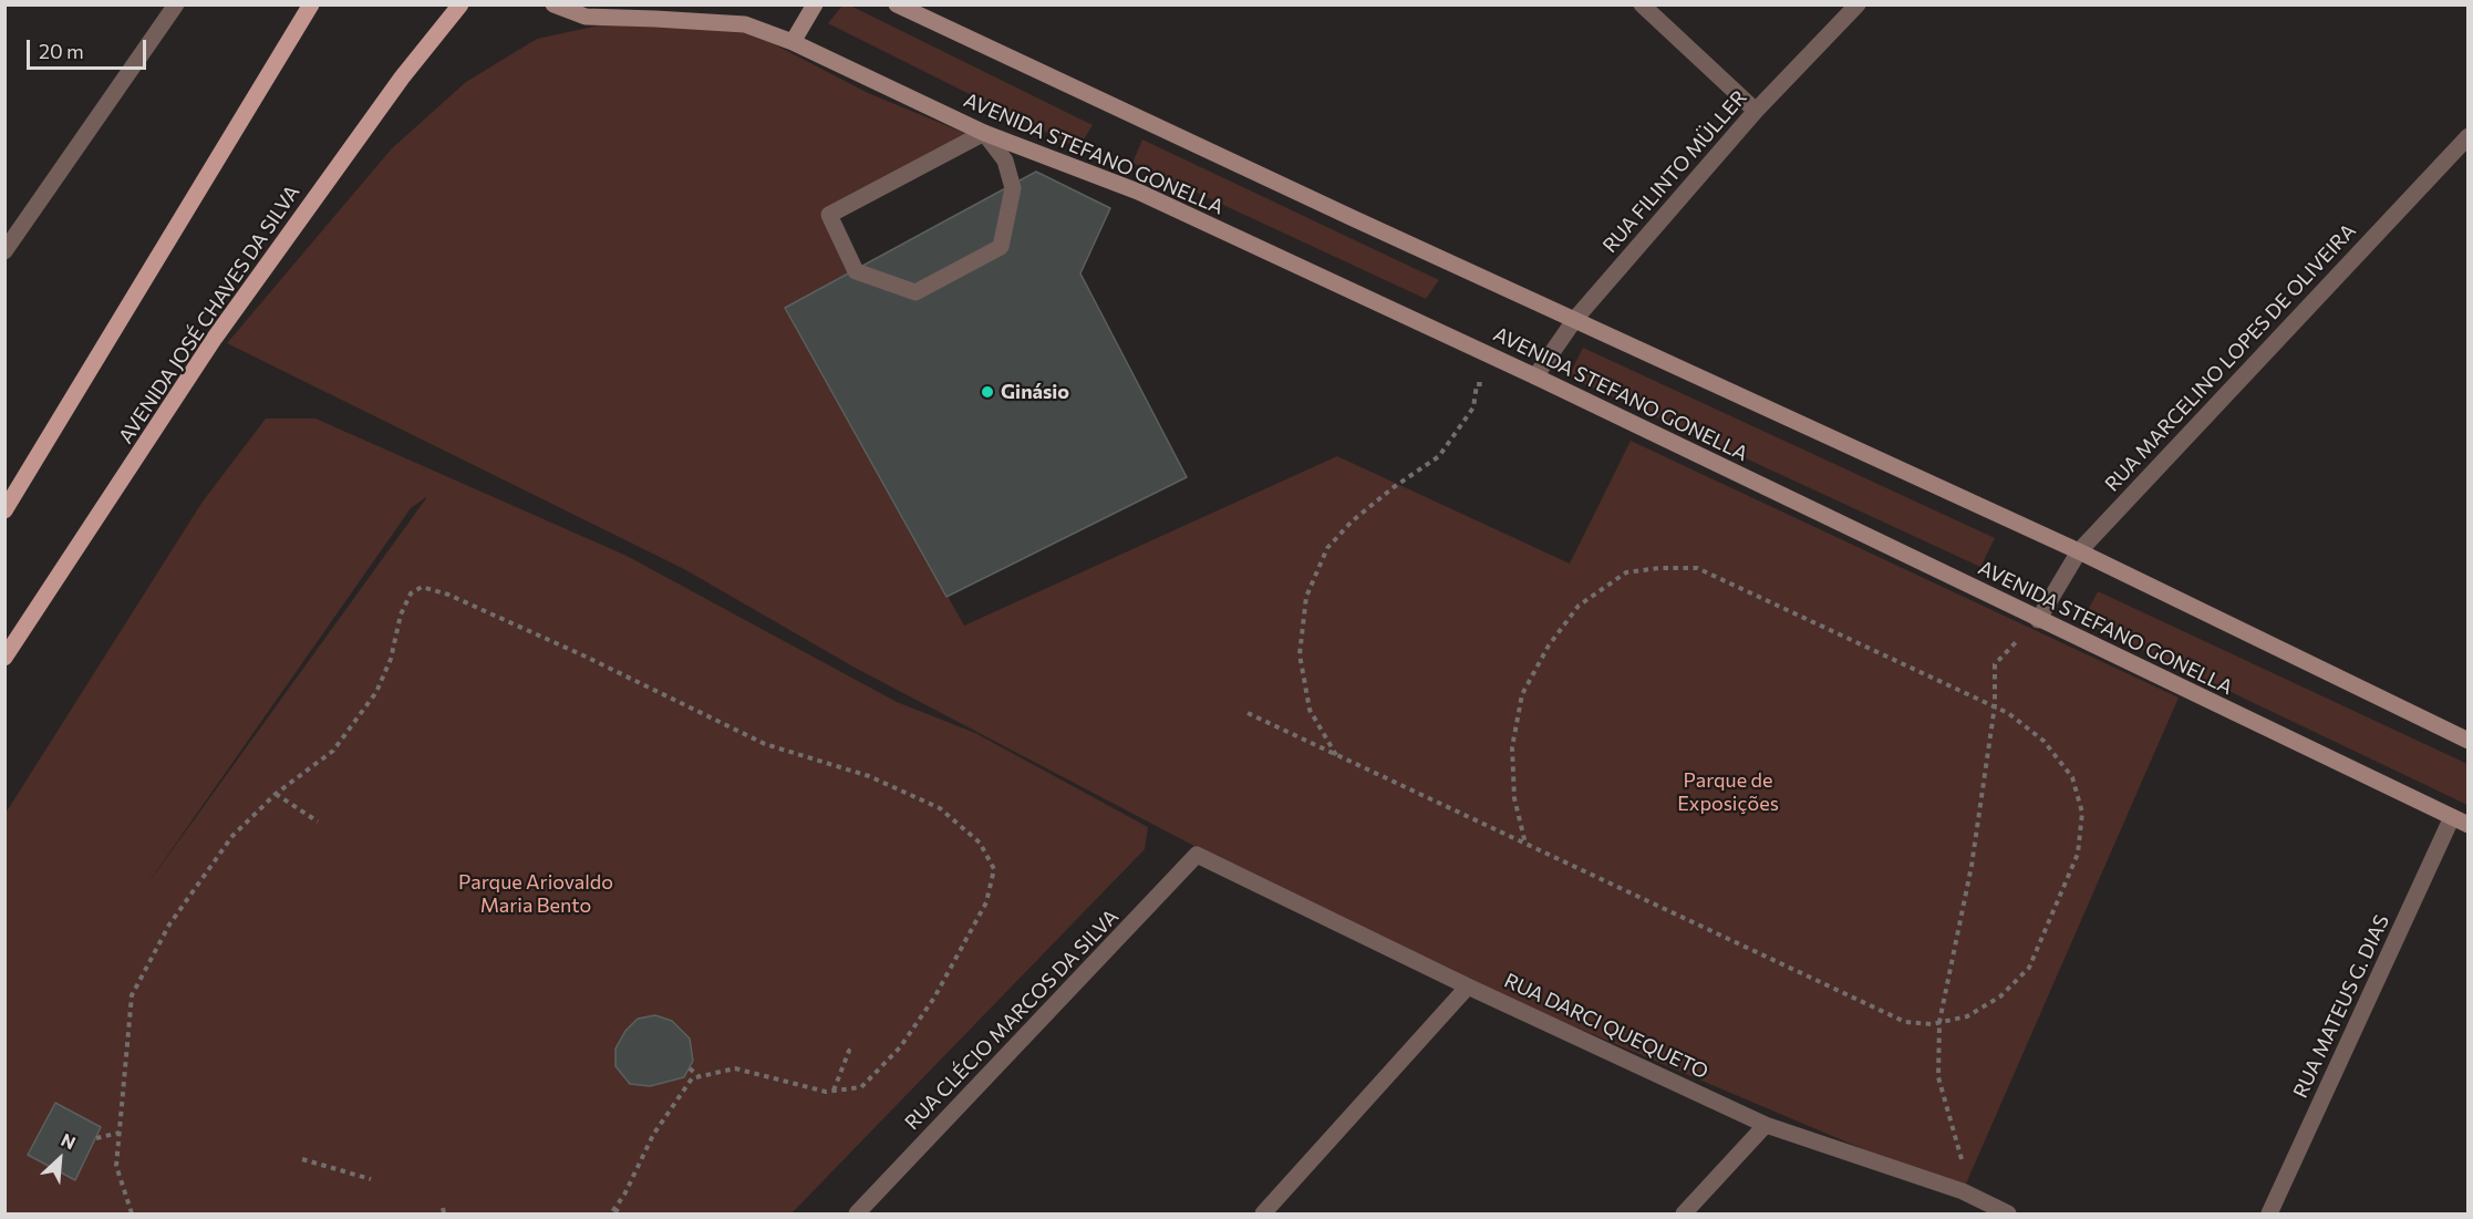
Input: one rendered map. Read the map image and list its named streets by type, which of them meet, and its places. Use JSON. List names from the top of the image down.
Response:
{
  "streets": {
    "main road": ["AVENIDA JOSÉ CHAVES DA SILVA"],
    "street": [
      "AVENIDA STEFANO GONELLA",
      "RUA FILINTO MÜLLER",
      "RUA MARCELINO LOPES DE OLIVEIRA",
      "RUA MATEUS G. DIAS",
      "RUA CLÉCIO MARCOS DA SILVA",
      "RUA DARCI QUEQUETO"
    ]
  },
  "crossings": [
    ["AVENIDA STEFANO GONELLA", "RUA FILINTO MÜLLER"],
    ["AVENIDA STEFANO GONELLA", "RUA MARCELINO LOPES DE OLIVEIRA"],
    ["AVENIDA STEFANO GONELLA", "RUA MATEUS G. DIAS"],
    ["RUA CLÉCIO MARCOS DA SILVA", "RUA DARCI QUEQUETO"]
  ],
  "parks": ["Parque de Exposições", "Parque Ariovaldo Maria Bento"],
  "places": ["Ginásio"],
  "scale_bar": "20 m",
  "north": "top right"
}
